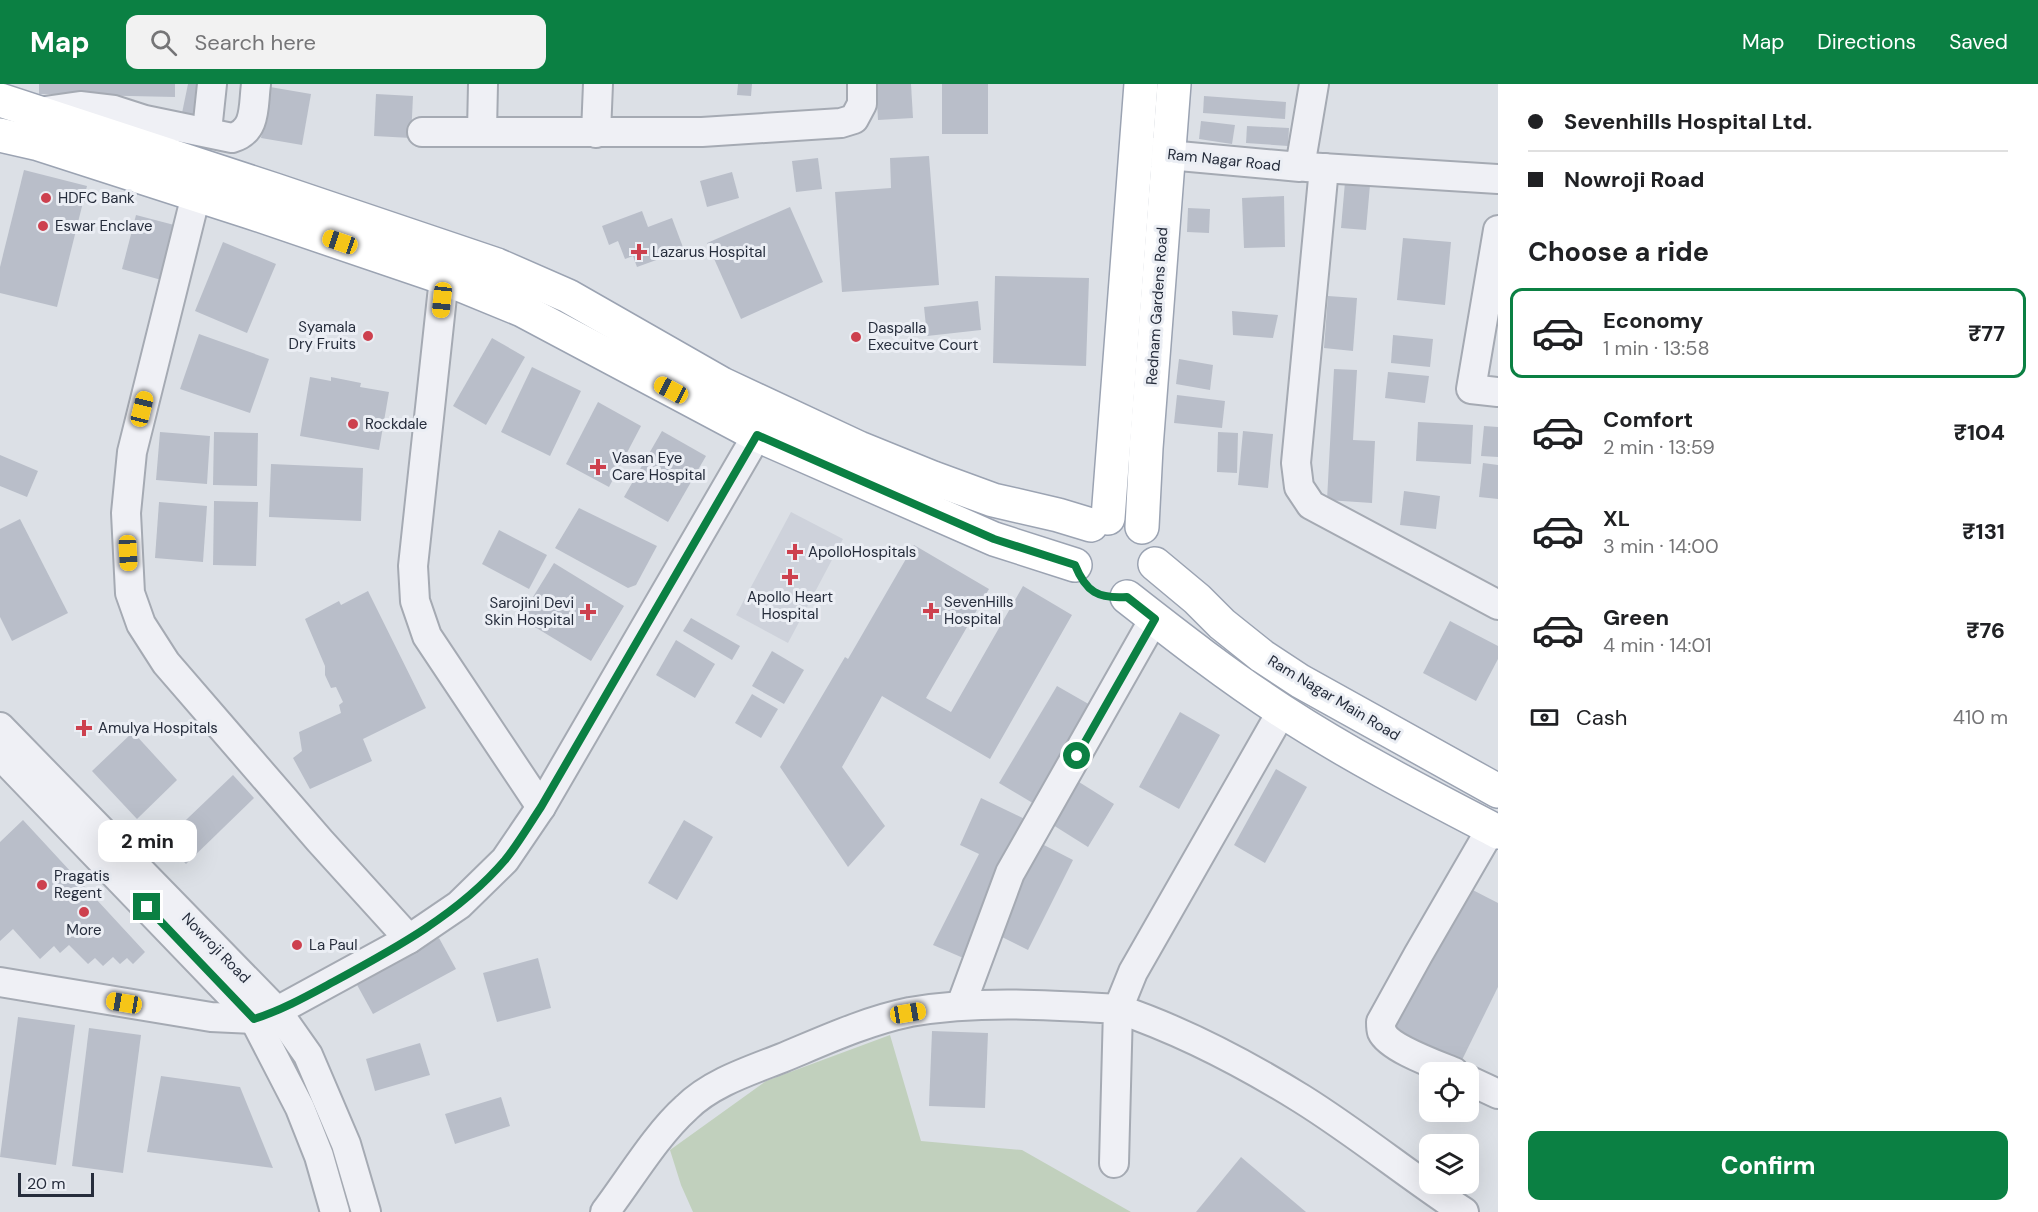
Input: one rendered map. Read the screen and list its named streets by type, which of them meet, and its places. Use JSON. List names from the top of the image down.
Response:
{
  "streets": {
    "main road": ["Rednam Gardens Road", "Ram Nagar Main Road"],
    "street": ["Ram Nagar Road", "Nowroji Road"]
  },
  "crossings": [
    ["Ram Nagar Road", "Rednam Gardens Road"],
    ["Rednam Gardens Road", "Ram Nagar Main Road"]
  ],
  "places": {
    "other": [
      "HDFC Bank",
      "Eswar Enclave",
      "Syamala Dry Fruits",
      "Daspalla Execuitve Court",
      "Rockdale",
      "Pragatis Regent",
      "More",
      "La Paul"
    ],
    "health": [
      "Lazarus Hospital",
      "Vasan Eye Care Hospital",
      "ApolloHospitals",
      "Apollo Heart Hospital",
      "SevenHills Hospital",
      "Sarojini Devi Skin Hospital",
      "Amulya Hospitals"
    ]
  },
  "scale_bar": "20 m",
  "page": {
    "header": "Map",
    "search": "Search here",
    "nav": ["Map", "Directions", "Saved"],
    "banner": ["Sevenhills Hospital Ltd.", "Nowroji Road"],
    "heading": "Choose a ride",
    "list": [
      {
        "name": "Economy",
        "note": "1 min · 13:58",
        "value": "₹77"
      },
      {
        "name": "Comfort",
        "note": "2 min · 13:59",
        "value": "₹104"
      },
      {
        "name": "XL",
        "note": "3 min · 14:00",
        "value": "₹131"
      },
      {
        "name": "Green",
        "note": "4 min · 14:01",
        "value": "₹76"
      }
    ],
    "pay": ["Cash", "410 m"],
    "bubble": "2 min",
    "buttons": "Confirm",
    "scale": "20 m"
  }
}
